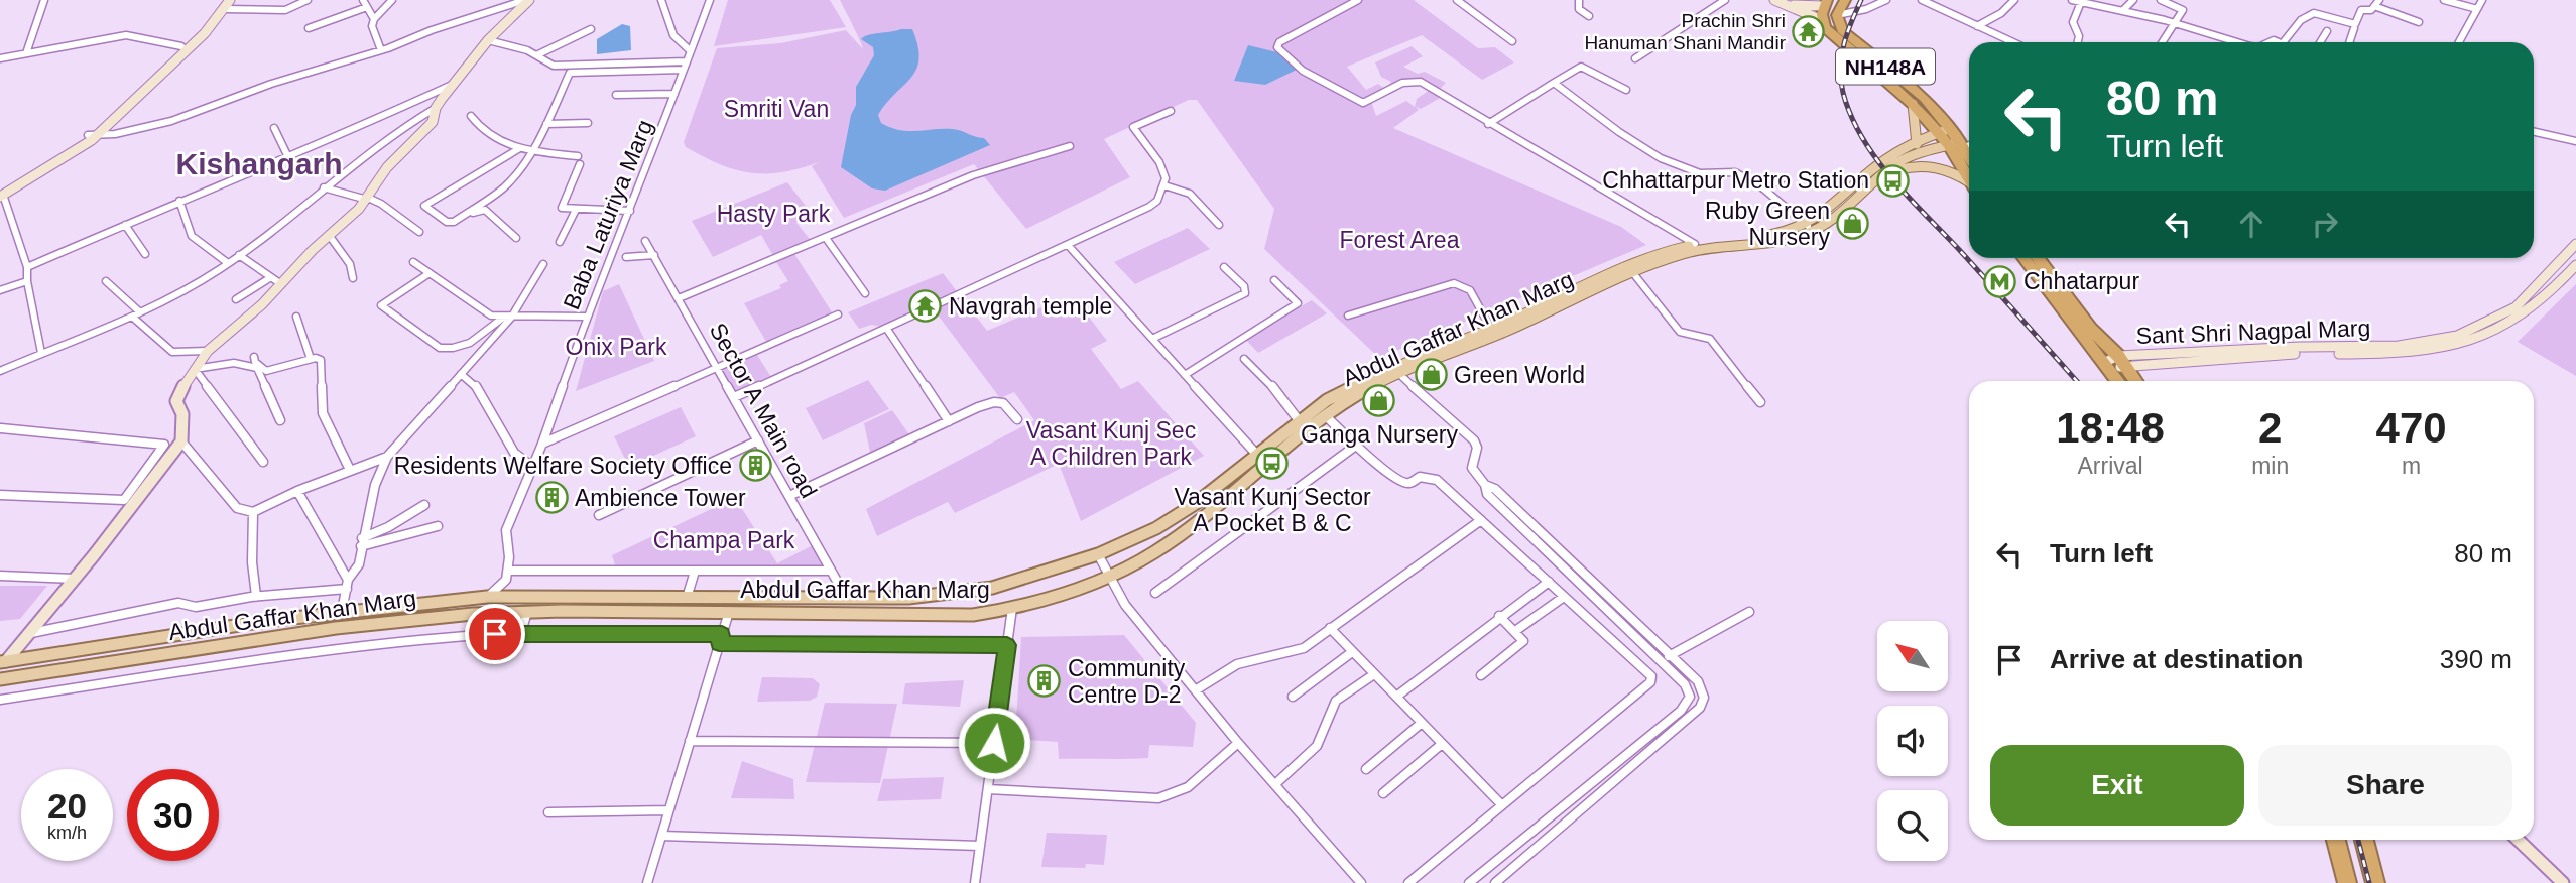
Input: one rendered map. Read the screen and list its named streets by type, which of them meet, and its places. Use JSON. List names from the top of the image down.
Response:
{
  "streets": {
    "highway": ["NH148A"],
    "main road": ["Abdul Gaffar Khan Marg", "Sant Shri Nagpal Marg"],
    "street": ["Baba Laturiya Marg", "Sector A Main road"]
  },
  "crossings": [
    ["NH148A", "Abdul Gaffar Khan Marg"],
    ["Abdul Gaffar Khan Marg", "Sector A Main road"]
  ],
  "districts": ["Kishangarh"],
  "parks": [
    "Smriti Van",
    "Hasty Park",
    "Forest Area",
    "Onix Park",
    "Vasant Kunj Sec A Children Park",
    "Champa Park"
  ],
  "places": {
    "temple": ["Prachin Shri Hanuman Shani Mandir", "Navgrah temple"],
    "bus stop": ["Chhattarpur Metro Station", "Vasant Kunj Sector A Pocket B & C"],
    "shop": ["Ruby Green Nursery", "Green World", "Ganga Nursery"],
    "metro station": ["Chhatarpur"],
    "building": ["Residents Welfare Society Office", "Ambience Tower", "Community Centre D-2"]
  },
  "north": "top left",
  "page": {
    "turn": ["80 m", "Turn left"],
    "eta": [
      "18:48",
      "Arrival",
      "2",
      "min",
      "470",
      "m"
    ],
    "list": [
      {
        "name": "Turn left",
        "value": "80 m"
      },
      {
        "name": "Arrive at destination",
        "value": "390 m"
      }
    ],
    "buttons": ["Exit", "Share"],
    "speed": "20 km/h",
    "limit": "30"
  }
}
